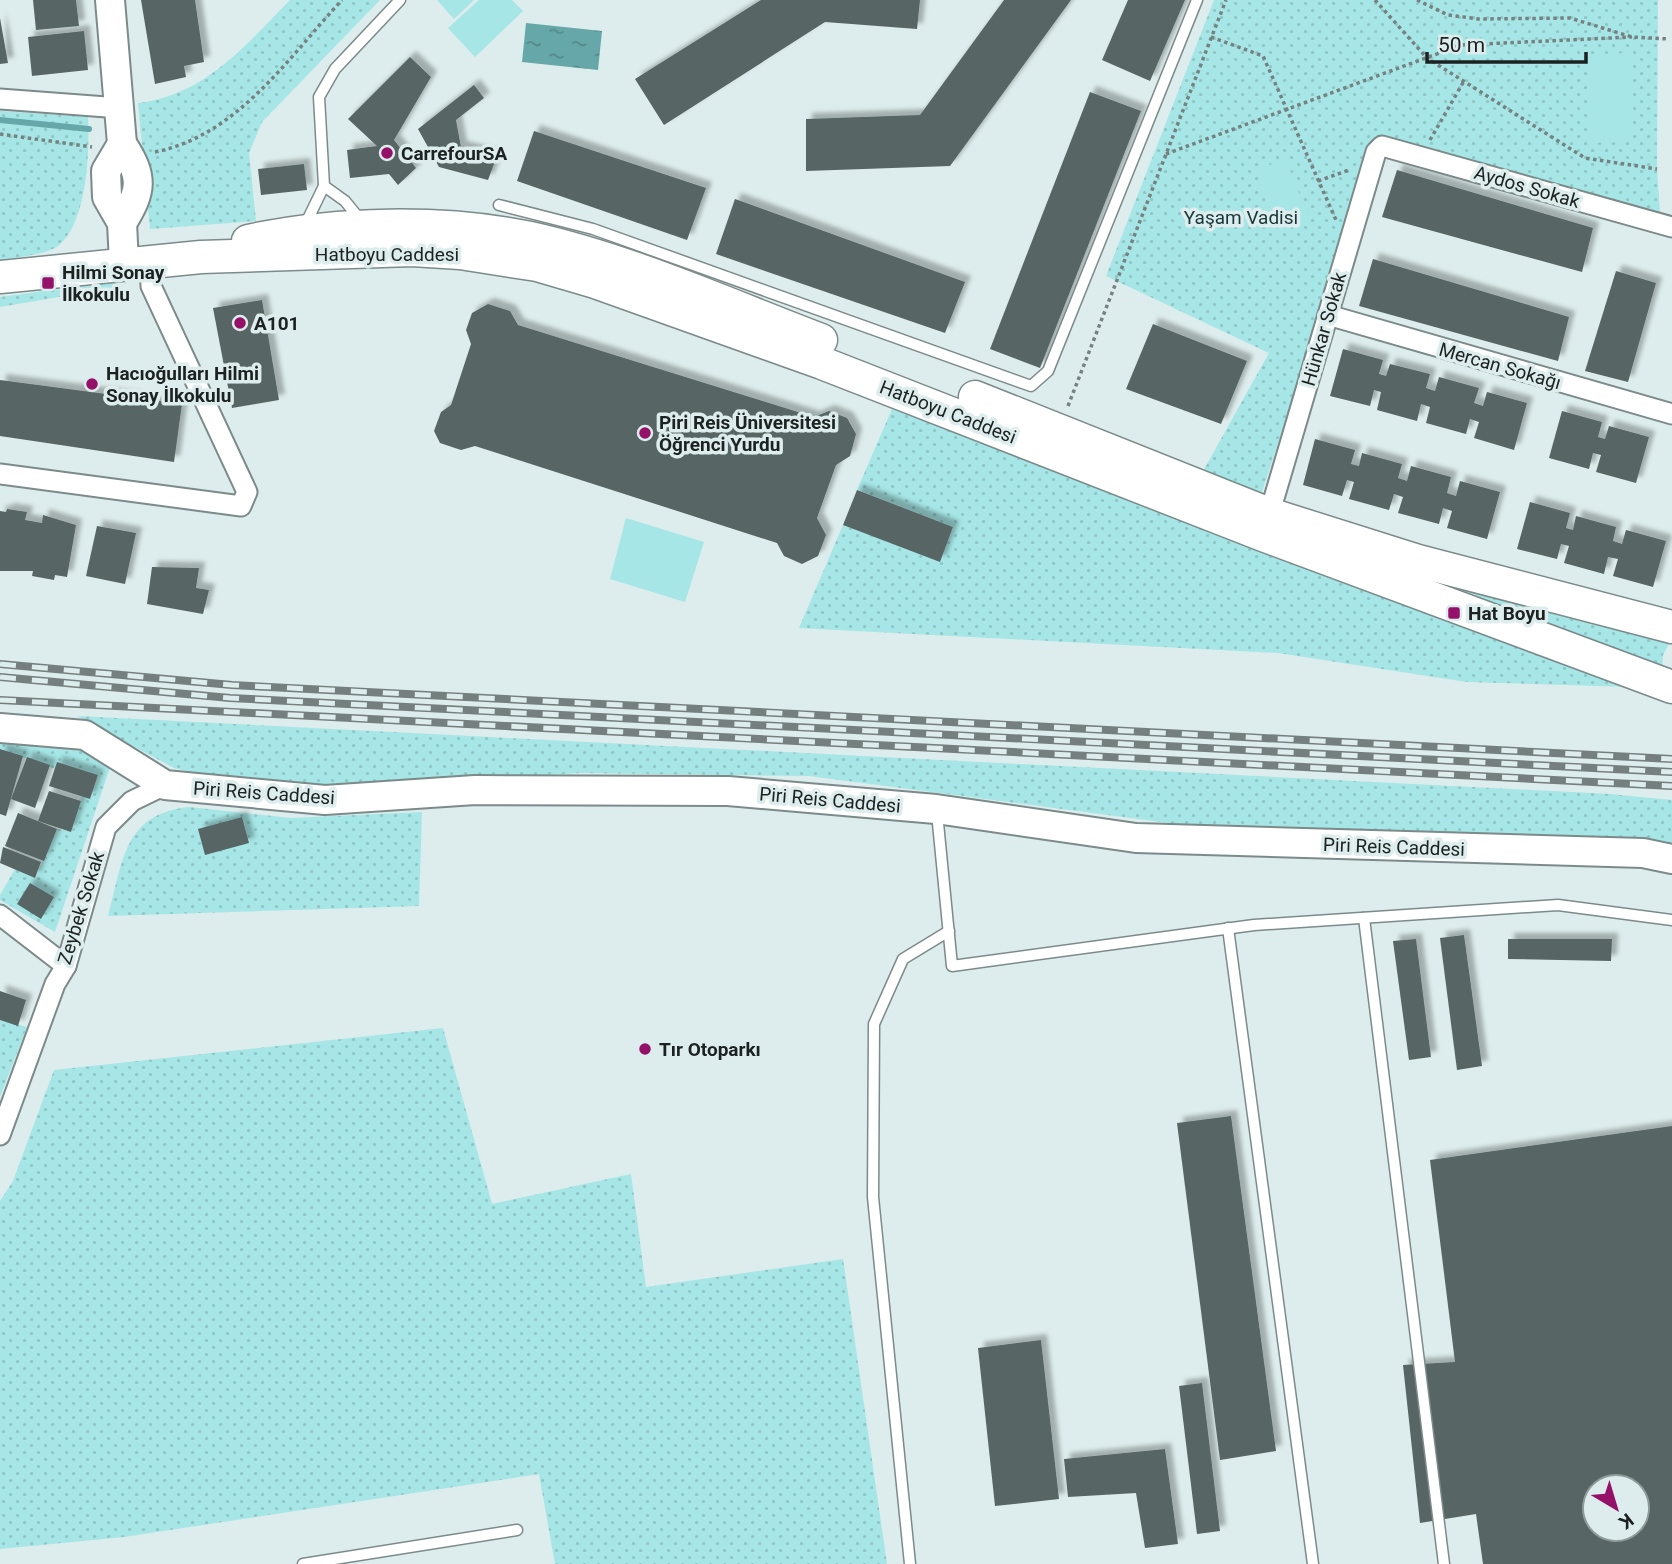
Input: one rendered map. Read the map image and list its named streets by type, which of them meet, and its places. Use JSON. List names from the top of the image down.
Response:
{
  "streets": {
    "main road": ["Hatboyu Caddesi"],
    "street": [
      "Aydos Sokak",
      "Hünkar Sokak",
      "Mercan Sokağı",
      "Piri Reis Caddesi",
      "Zeybek Sokak"
    ]
  },
  "crossings": [
    ["Aydos Sokak", "Hünkar Sokak"],
    ["Hatboyu Caddesi", "Hünkar Sokak"],
    ["Hünkar Sokak", "Mercan Sokağı"],
    ["Piri Reis Caddesi", "Zeybek Sokak"]
  ],
  "parks": ["Yaşam Vadisi"],
  "places": {
    "other": [
      "CarrefourSA",
      "A101",
      "Hacıoğulları Hilmi Sonay İlkokulu",
      "Piri Reis Üniversitesi Öğrenci Yurdu",
      "Tır Otoparkı"
    ],
    "transit": ["Hilmi Sonay İlkokulu", "Hat Boyu"]
  },
  "scale_bar": "50 m",
  "north": "bottom right"
}
